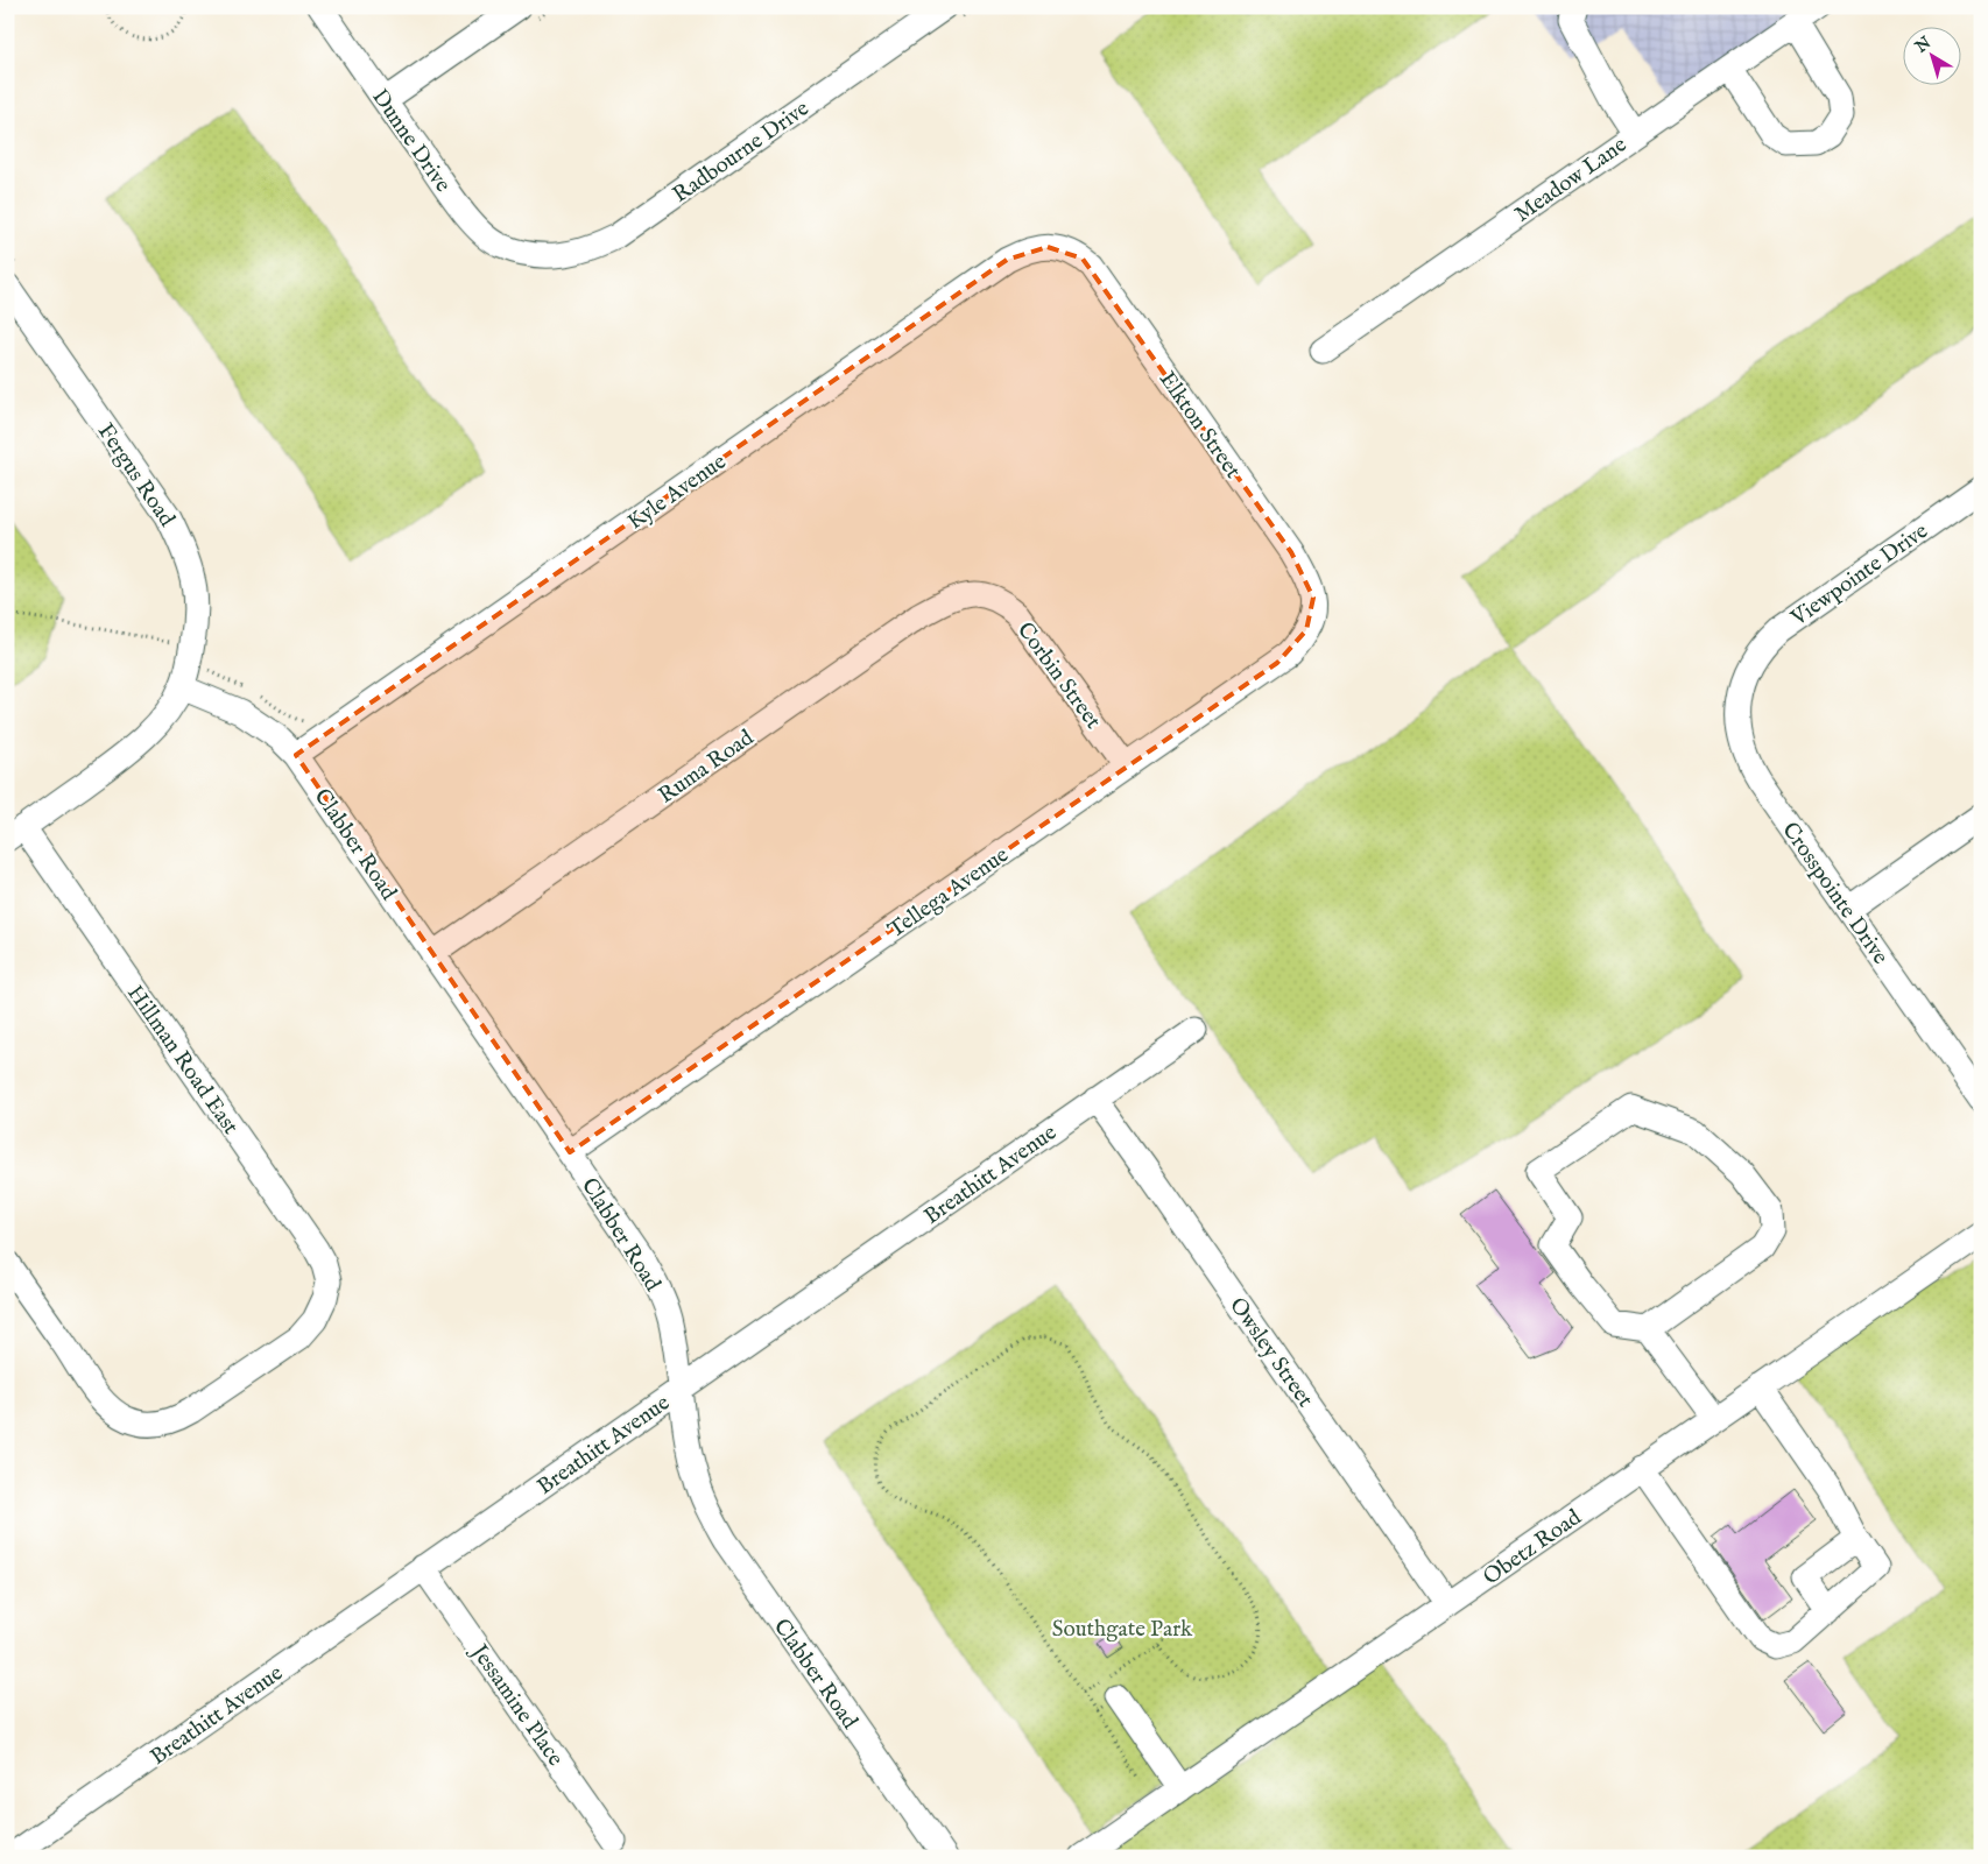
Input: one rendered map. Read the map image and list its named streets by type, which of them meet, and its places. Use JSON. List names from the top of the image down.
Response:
{
  "streets": {
    "street": [
      "Dunne Drive",
      "Radbourne Drive",
      "Meadow Lane",
      "Elkton Street",
      "Fergus Road",
      "Kyle Avenue",
      "Viewpointe Drive",
      "Corbin Street",
      "Ruma Road",
      "Clabber Road",
      "Tellega Avenue",
      "Crosspointe Drive",
      "Hillman Road East",
      "Breathitt Avenue",
      "Owsley Street",
      "Obetz Road",
      "Jessamine Place"
    ]
  },
  "crossings": [
    ["Dunne Drive", "Radbourne Drive"],
    ["Elkton Street", "Kyle Avenue"],
    ["Elkton Street", "Tellega Avenue"],
    ["Fergus Road", "Clabber Road"],
    ["Fergus Road", "Hillman Road East"],
    ["Kyle Avenue", "Clabber Road"],
    ["Viewpointe Drive", "Crosspointe Drive"],
    ["Corbin Street", "Ruma Road"],
    ["Corbin Street", "Tellega Avenue"],
    ["Ruma Road", "Clabber Road"],
    ["Clabber Road", "Tellega Avenue"],
    ["Clabber Road", "Breathitt Avenue"],
    ["Breathitt Avenue", "Owsley Street"],
    ["Breathitt Avenue", "Jessamine Place"],
    ["Owsley Street", "Obetz Road"]
  ],
  "parks": ["Southgate Park"],
  "north": "top left"
}
